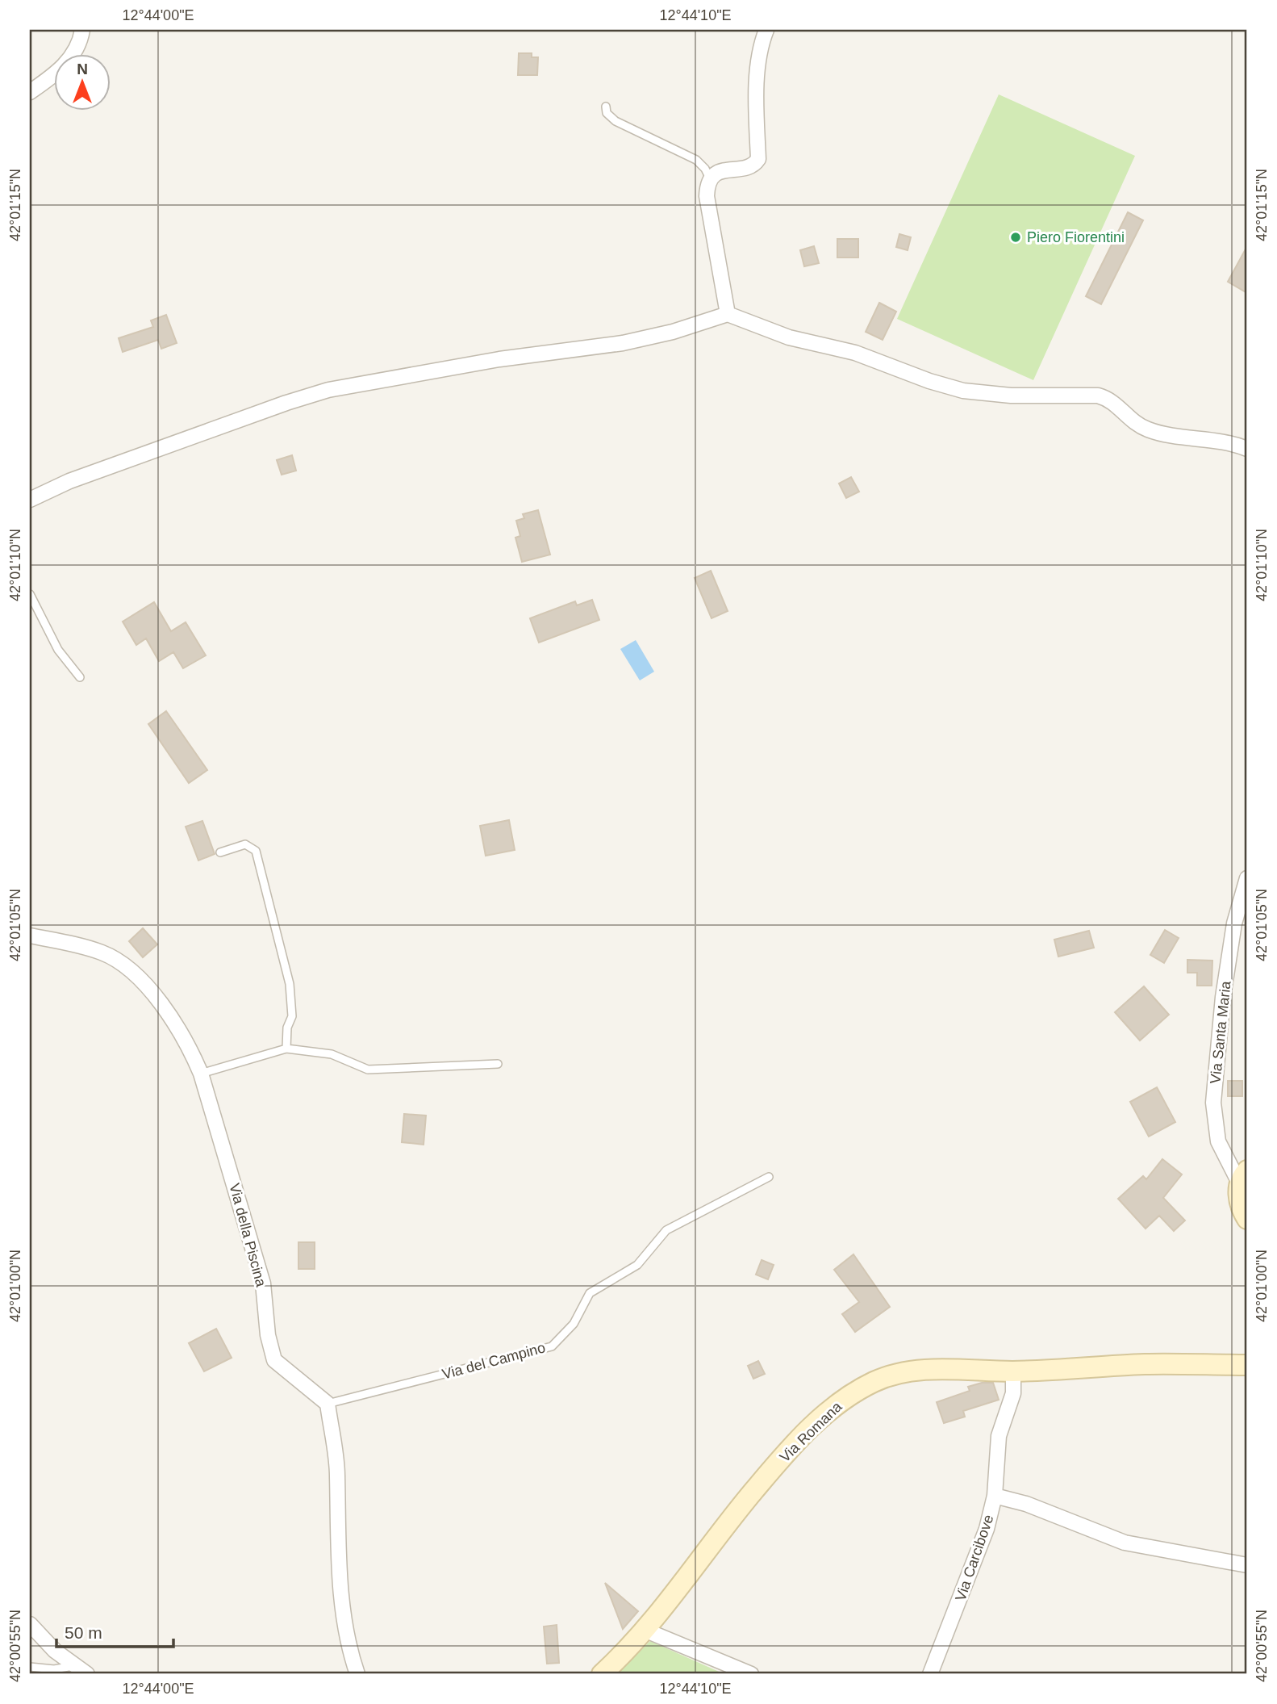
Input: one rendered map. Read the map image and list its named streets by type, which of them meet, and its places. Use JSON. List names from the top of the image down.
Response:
{
  "streets": {
    "street": [
      "Via Santa Maria",
      "Via della Piscina",
      "Via Romana",
      "Via Carcibove"
    ],
    "lane": ["Via del Campino"]
  },
  "crossings": [
    ["Via della Piscina", "Via del Campino"],
    ["Via Romana", "Via Carcibove"]
  ],
  "places": ["Piero Fiorentini"],
  "scale_bar": "50 m",
  "north": "top",
  "coordinates": [
    "12°44'00\"E",
    "12°44'10\"E",
    "42°01'15\"N",
    "42°01'10\"N",
    "42°01'05\"N",
    "42°01'00\"N",
    "42°00'55\"N"
  ]
}
